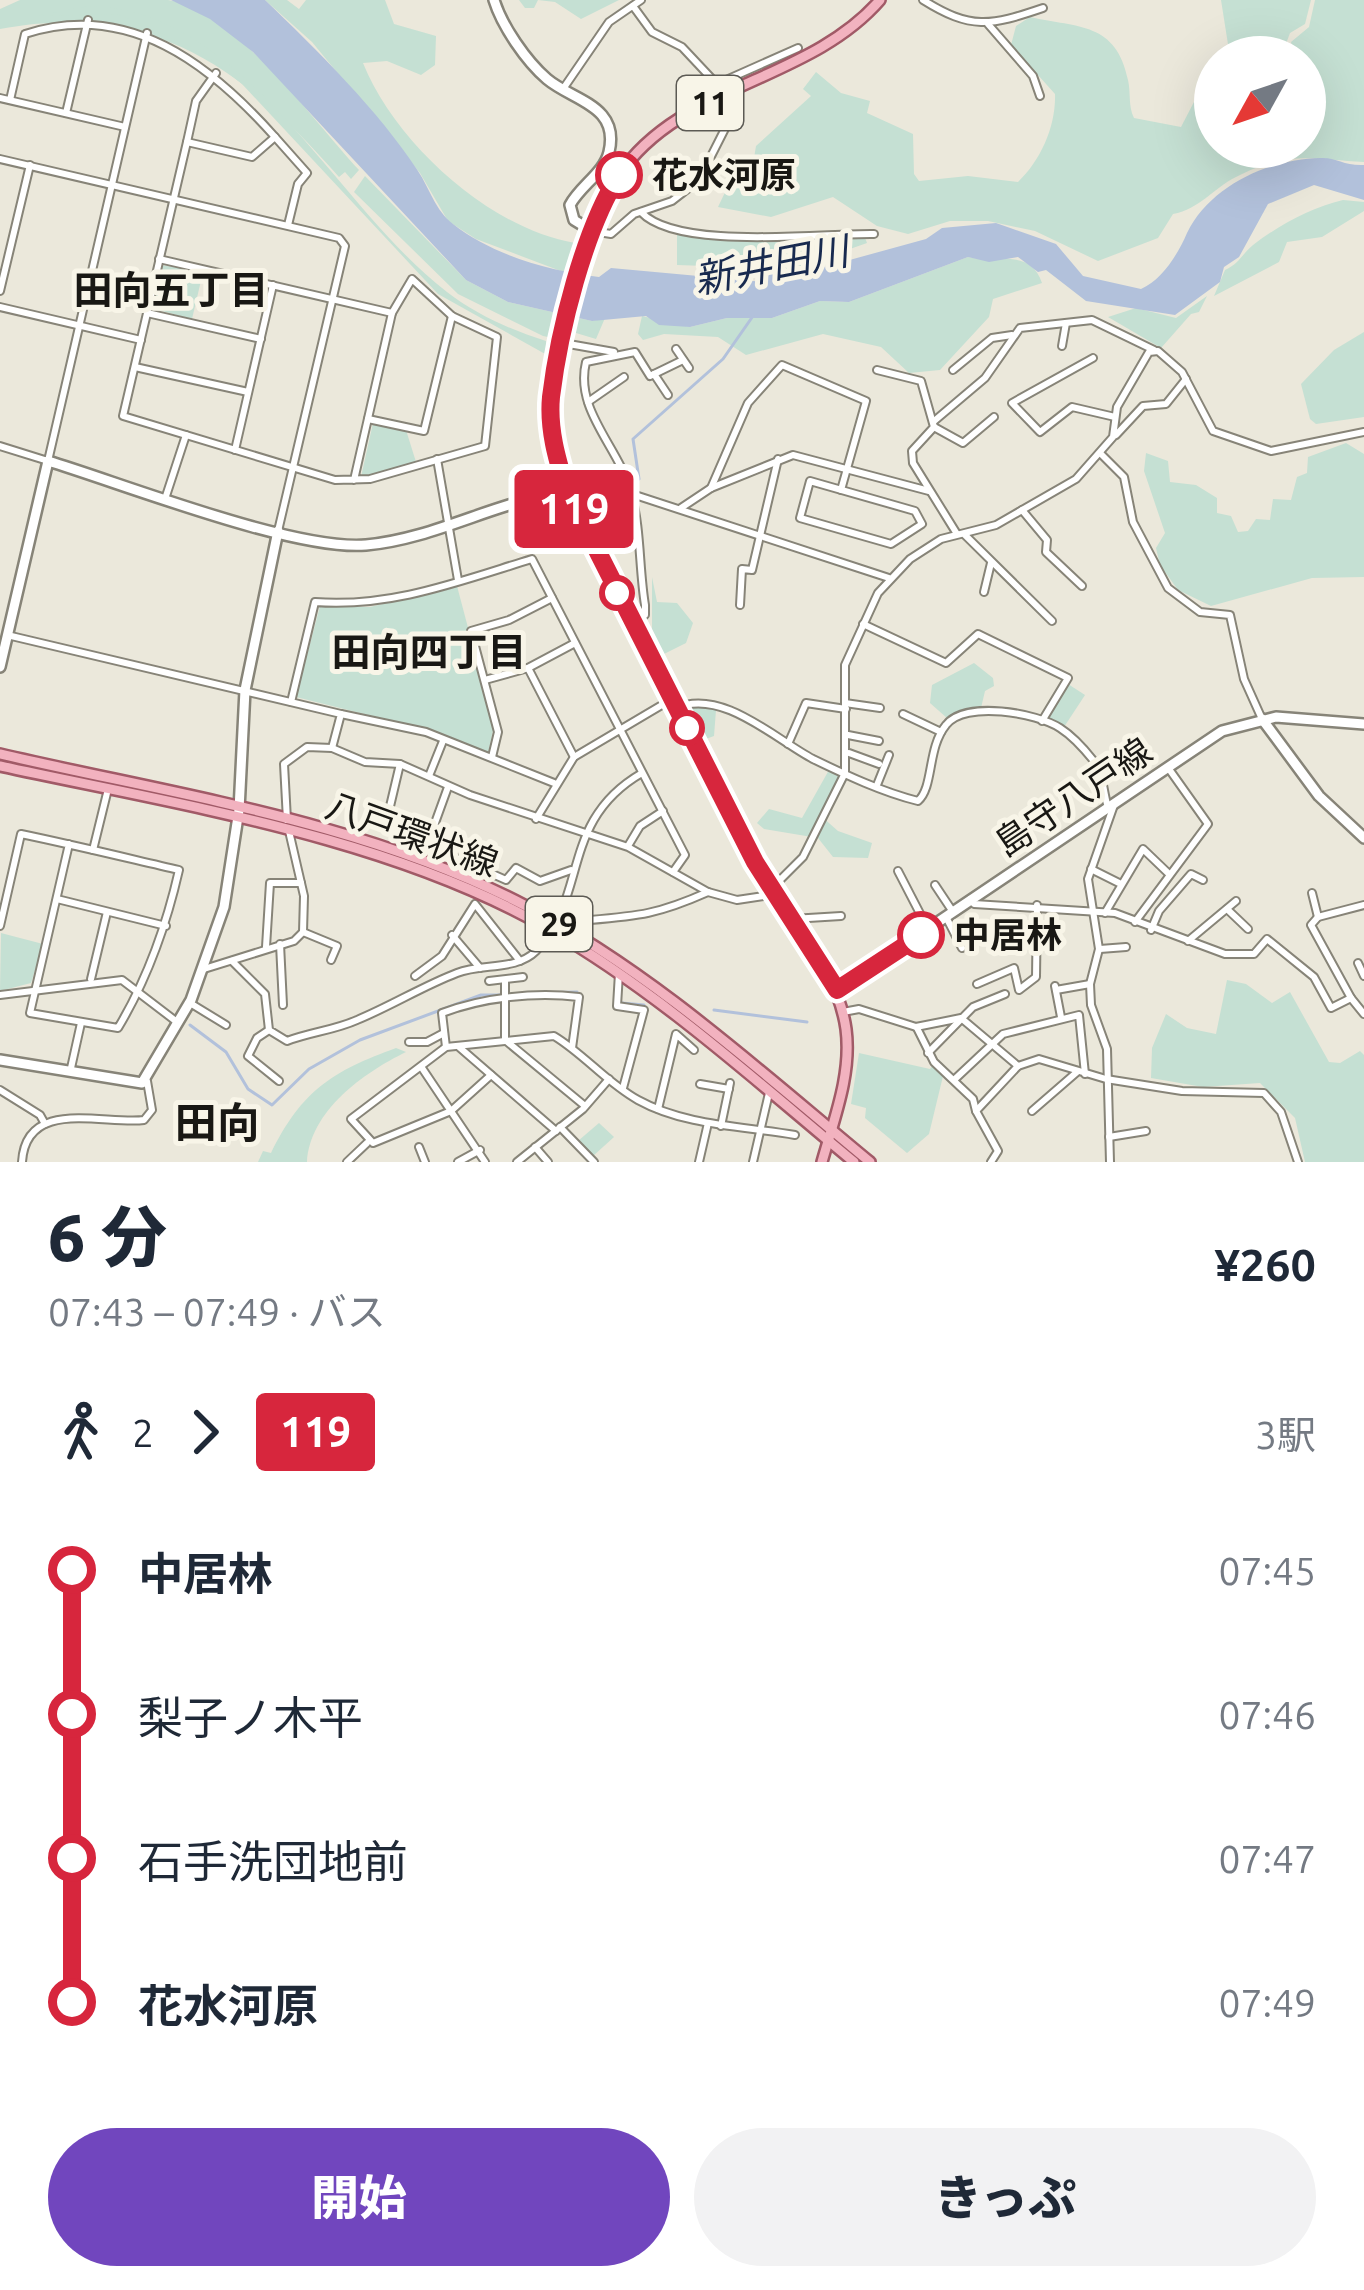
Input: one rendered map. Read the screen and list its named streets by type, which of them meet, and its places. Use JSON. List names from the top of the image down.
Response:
{
  "streets": {
    "main road": ["11", "八戸環状線", "29"],
    "street": ["島守八戸線"]
  },
  "crossings": [
    ["11", "島守八戸線"],
    ["11", "八戸環状線"]
  ],
  "districts": ["田向五丁目", "田向四丁目", "田向"],
  "water": ["新井田川"],
  "places": ["花水河原", "中居林"],
  "lines": ["bus line 119"],
  "north": "bottom left",
  "page": {
    "on_map": "119",
    "heading": ["6 分", "07:43 – 07:49 · バス", "¥260"],
    "legs": ["2", "119", "3駅"],
    "list": [
      {
        "name": "中居林",
        "value": "07:45"
      },
      {
        "name": "梨子ノ木平",
        "value": "07:46"
      },
      {
        "name": "石手洗団地前",
        "value": "07:47"
      },
      {
        "name": "花水河原",
        "value": "07:49"
      }
    ],
    "buttons": ["開始", "きっぷ"]
  }
}
